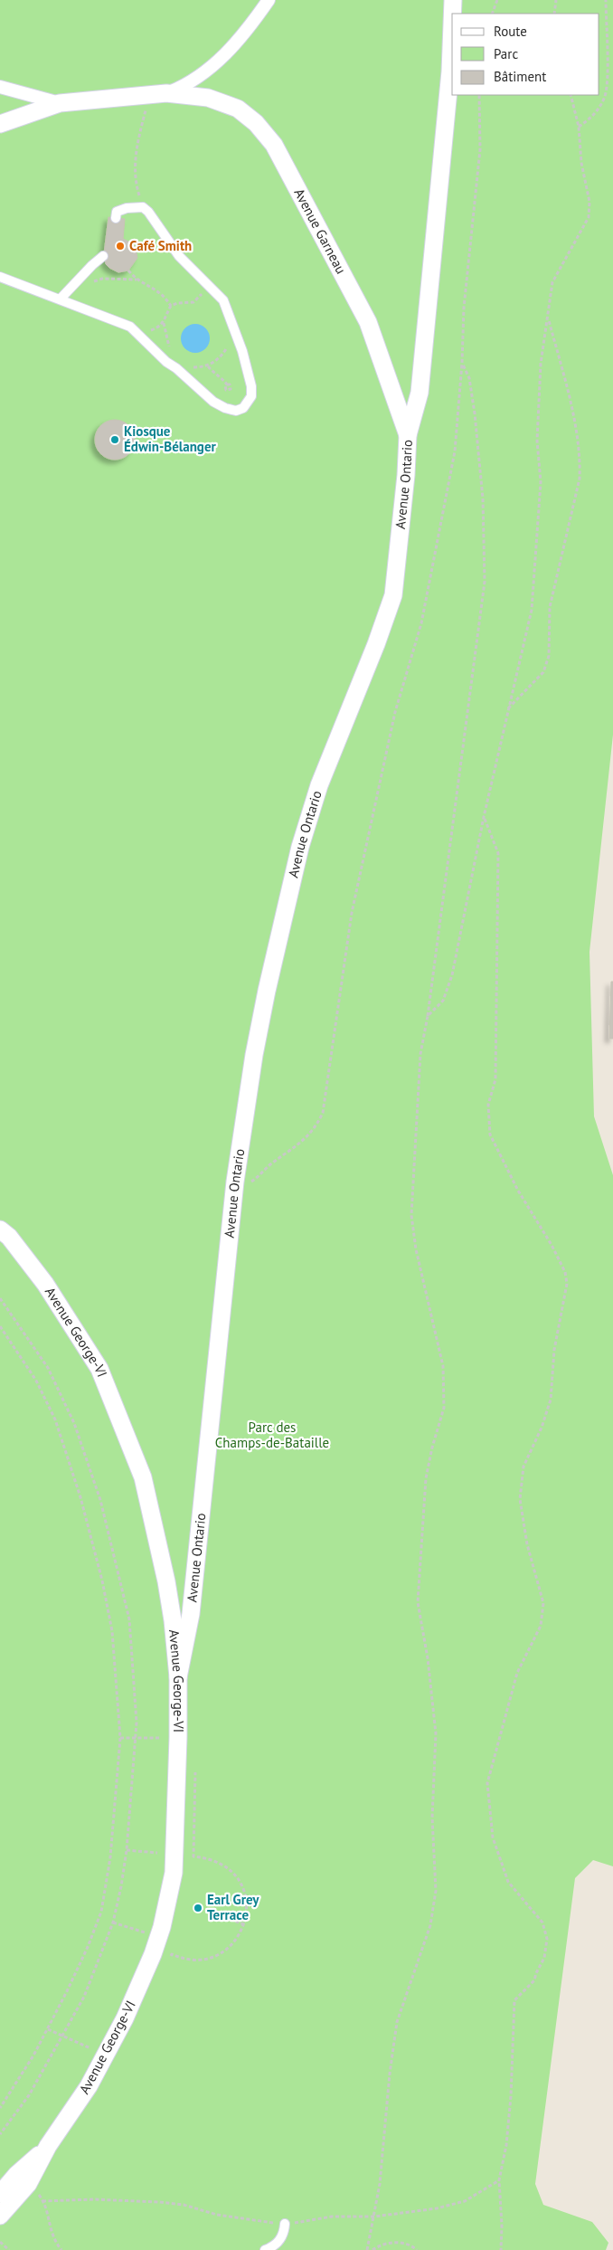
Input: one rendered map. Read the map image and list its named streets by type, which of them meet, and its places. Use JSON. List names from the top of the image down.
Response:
{
  "streets": {
    "street": ["Avenue Garneau", "Avenue Ontario", "Avenue George-VI"]
  },
  "crossings": [
    ["Avenue Garneau", "Avenue Ontario"],
    ["Avenue Ontario", "Avenue George-VI"]
  ],
  "parks": ["Parc des Champs-de-Bataille"],
  "places": ["Café Smith", "Kiosque Édwin-Bélanger", "Earl Grey Terrace"],
  "legend": ["Route", "Parc", "Bâtiment"]
}
